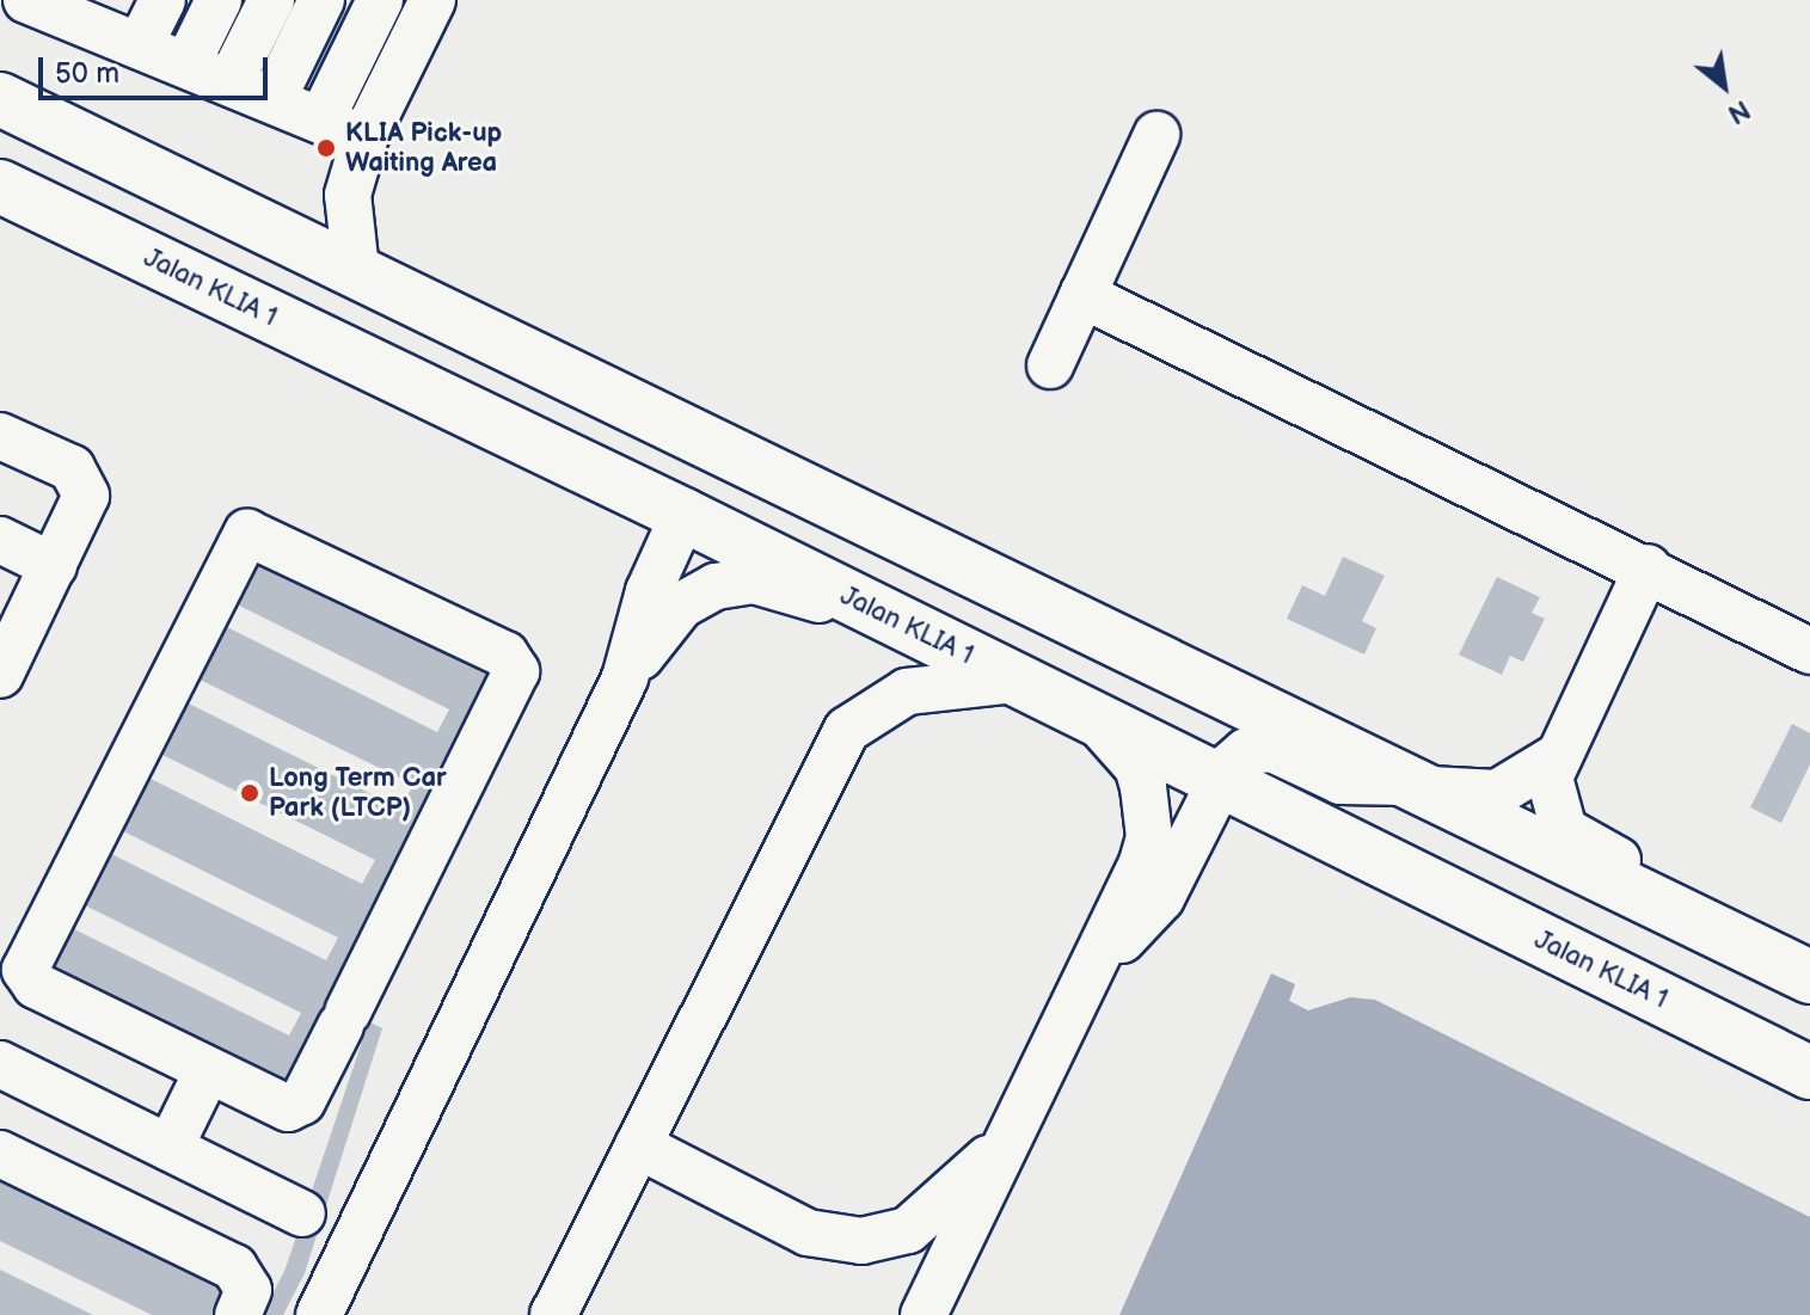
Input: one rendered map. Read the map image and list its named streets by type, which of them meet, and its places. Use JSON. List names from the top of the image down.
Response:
{
  "streets": {
    "main road": ["Jalan KLIA 1"]
  },
  "places": ["KLIA Pick-up Waiting Area", "Long Term Car Park (LTCP)"],
  "scale_bar": "50 m",
  "north": "bottom right"
}
